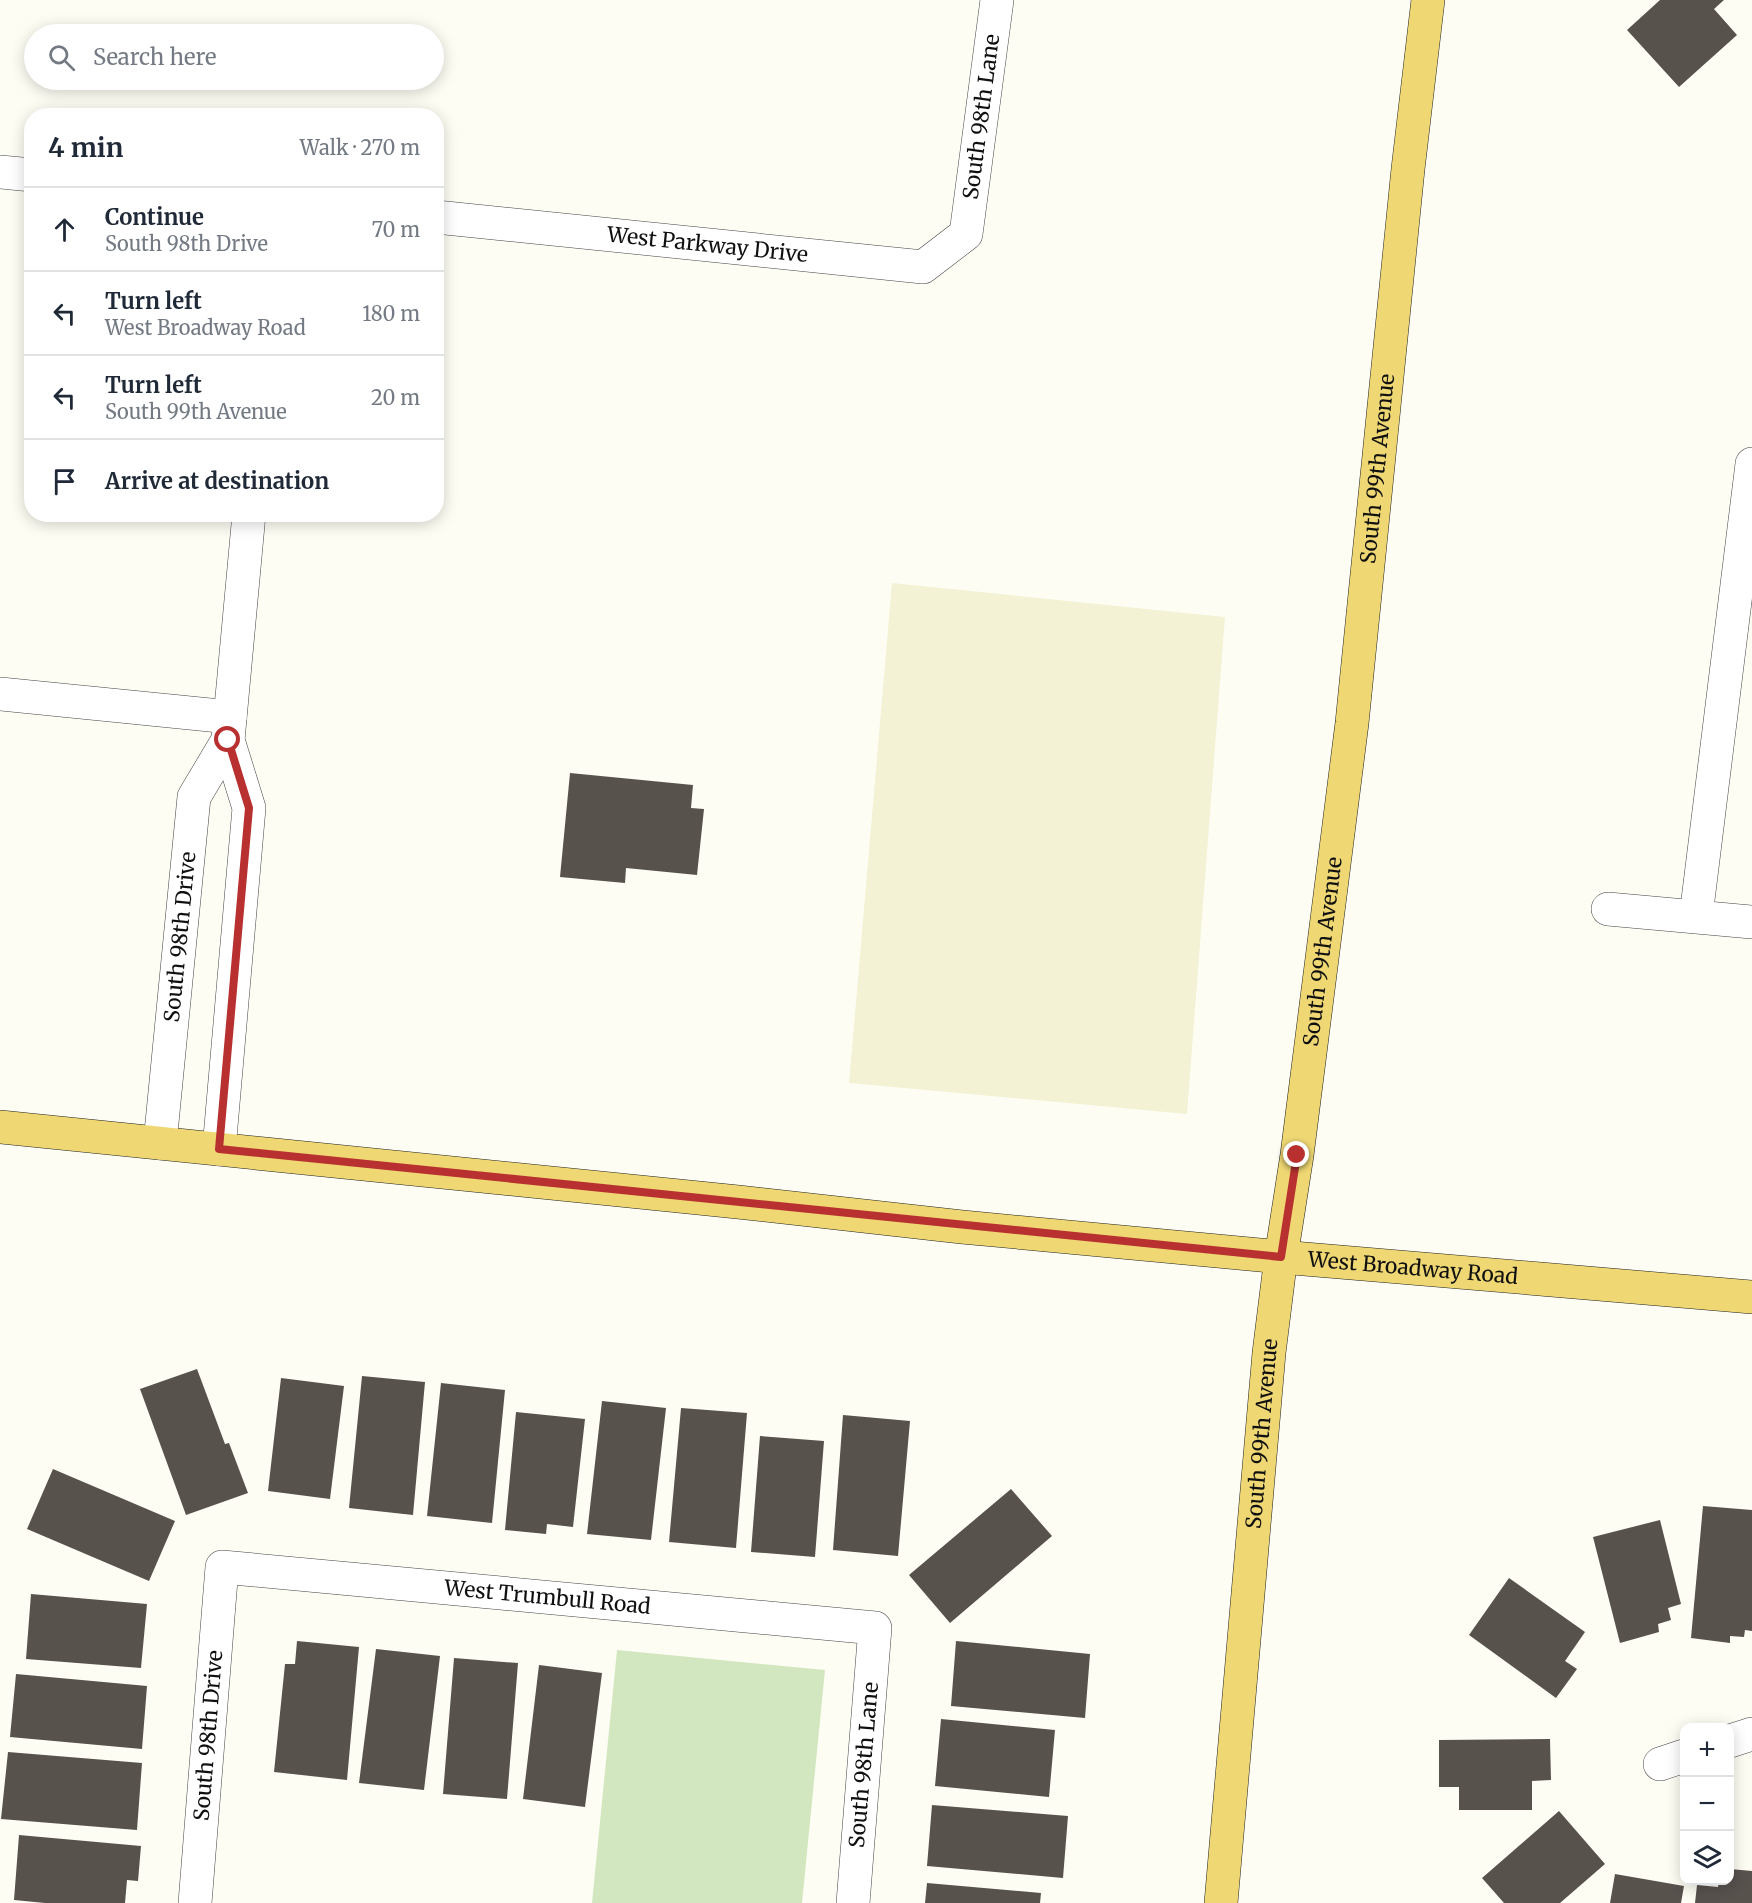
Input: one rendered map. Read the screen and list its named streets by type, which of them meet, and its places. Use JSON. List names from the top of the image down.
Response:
{
  "streets": {
    "main road": ["South 99th Avenue", "West Broadway Road"],
    "street": [
      "South 98th Lane",
      "West Parkway Drive",
      "South 98th Drive",
      "West Trumbull Road"
    ]
  },
  "crossings": [
    ["South 98th Lane", "West Parkway Drive"],
    ["South 98th Lane", "West Trumbull Road"],
    ["South 99th Avenue", "West Broadway Road"],
    ["South 98th Drive", "West Broadway Road"],
    ["South 98th Drive", "West Trumbull Road"]
  ],
  "page": {
    "search": "Search here",
    "heading": ["4 min", "Walk · 270 m"],
    "list": [
      ["Continue", "South 98th Drive", "70 m"],
      ["Turn left", "West Broadway Road", "180 m"],
      ["Turn left", "South 99th Avenue", "20 m"],
      "Arrive at destination"
    ],
    "map_buttons": ["+", "−"]
  }
}
